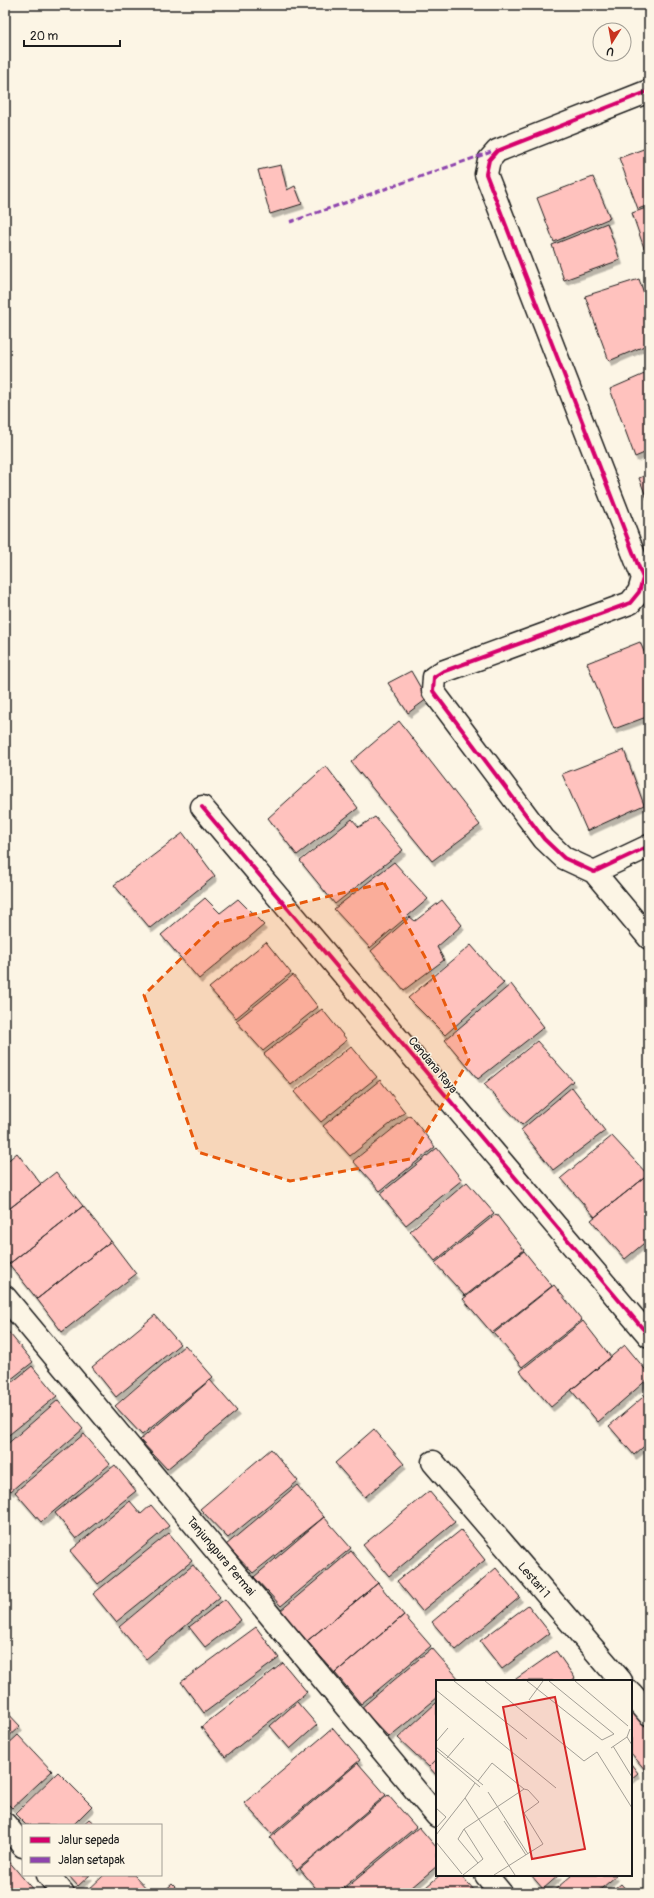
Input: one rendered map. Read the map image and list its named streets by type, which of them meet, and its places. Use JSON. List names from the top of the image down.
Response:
{
  "streets": {
    "street": ["Cendana Raya", "Tanjungpura Permai", "Lestari 1"]
  },
  "legend": ["Jalur sepeda", "Jalan setapak"],
  "scale_bar": "20 m",
  "north": "bottom"
}
